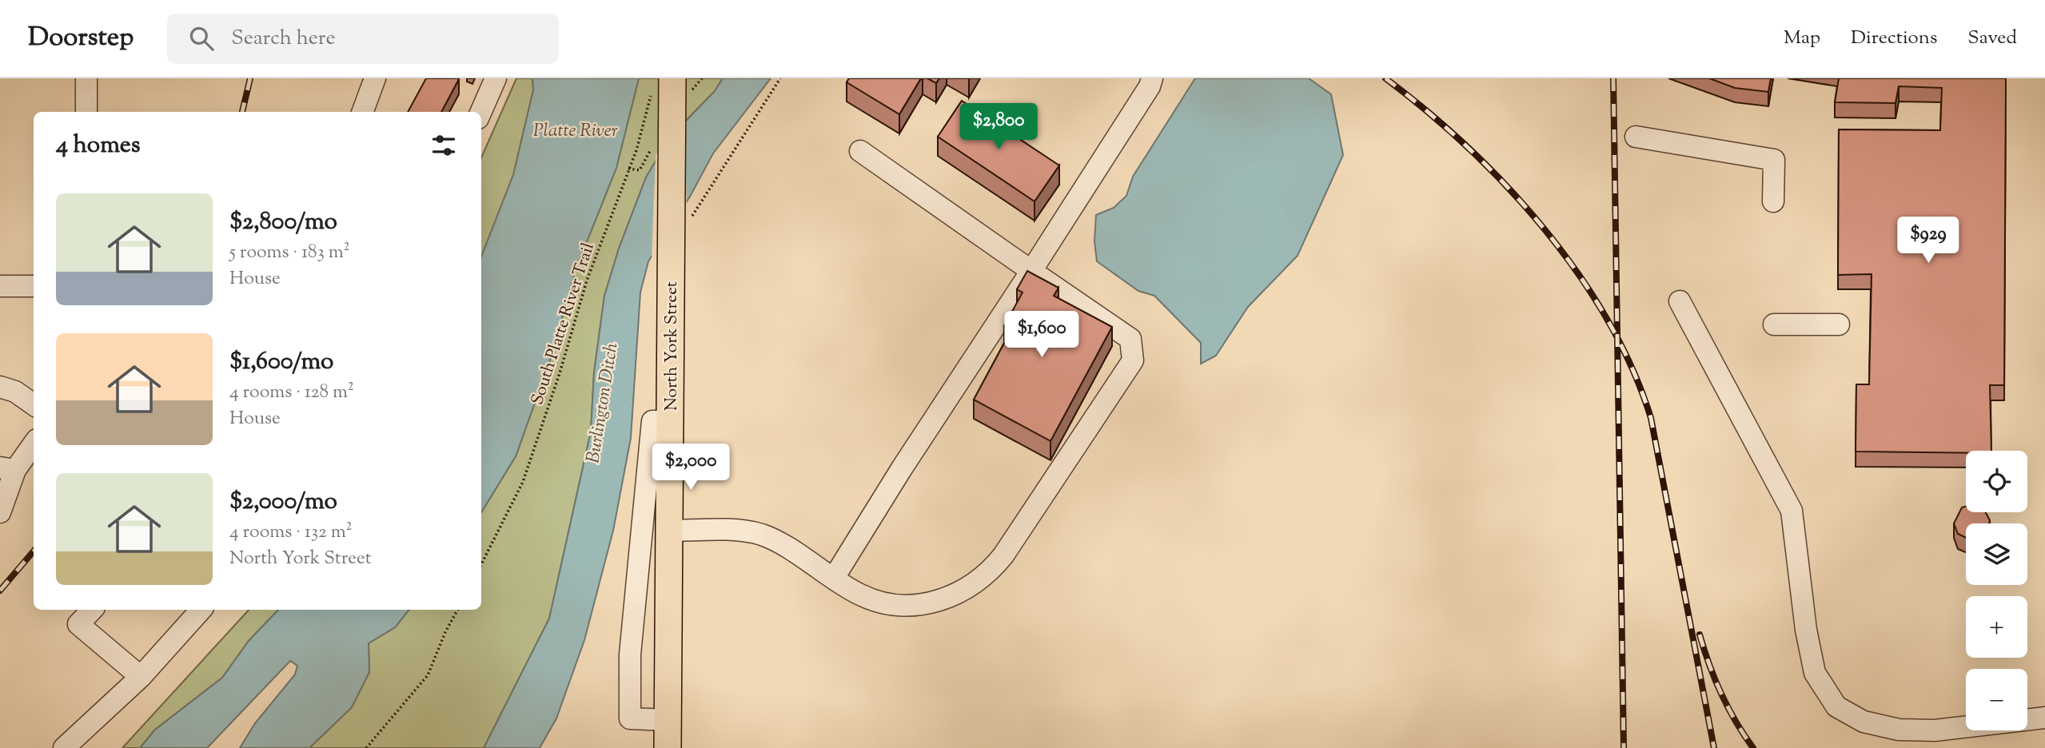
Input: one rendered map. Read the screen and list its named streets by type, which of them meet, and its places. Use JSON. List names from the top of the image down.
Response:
{
  "streets": {
    "main road": ["North York Street"],
    "path": ["South Platte River Trail"]
  },
  "crossings": [
    ["South Platte River Trail", "North York Street"]
  ],
  "water": ["Platte River", "Burlington Ditch"],
  "page": {
    "header": "Doorstep",
    "search": "Search here",
    "nav": ["Map", "Directions", "Saved"],
    "price": [
      "$2,800",
      "$929",
      "$1,600",
      "$2,000"
    ],
    "heading": "4 homes",
    "list": [
      {
        "name": "$2,800/mo",
        "note": "5 rooms · 183 m² · House"
      },
      {
        "name": "$1,600/mo",
        "note": "4 rooms · 128 m² · House"
      },
      {
        "name": "$2,000/mo",
        "note": "4 rooms · 132 m² · North York Street"
      }
    ],
    "map_buttons": ["+", "−"]
  }
}
